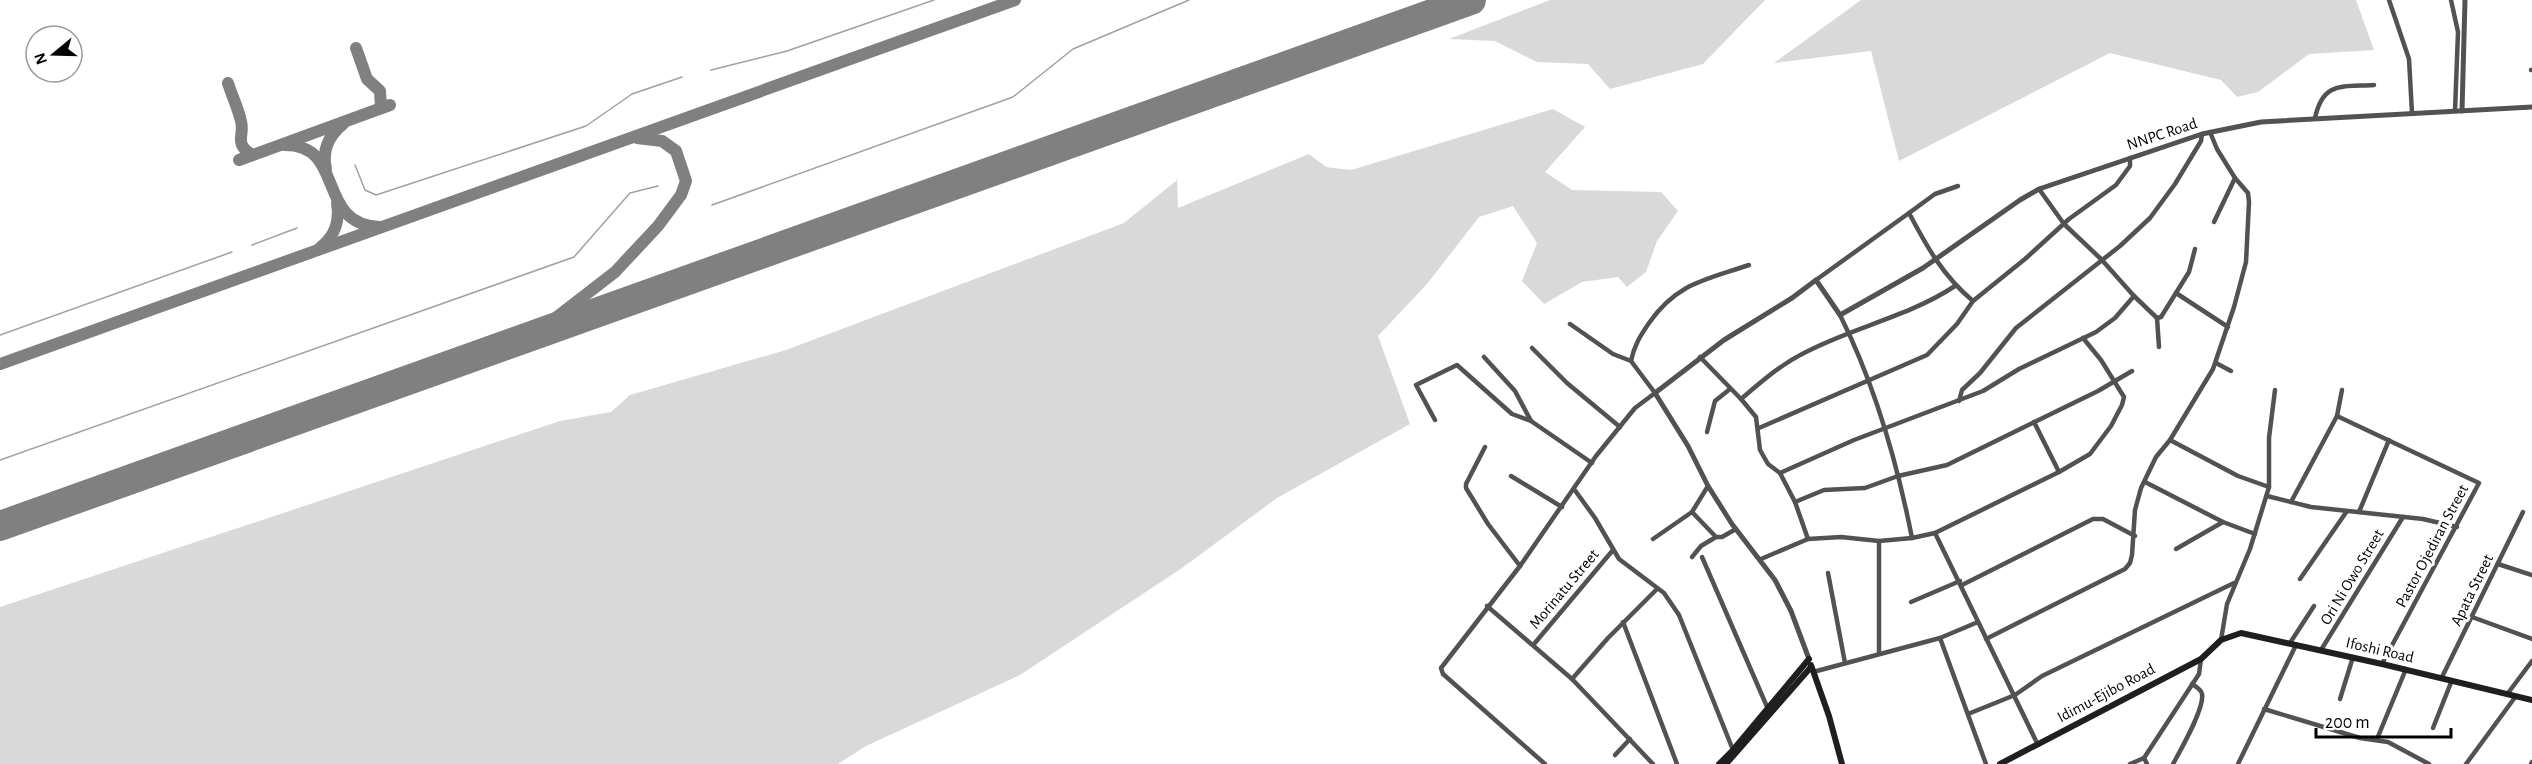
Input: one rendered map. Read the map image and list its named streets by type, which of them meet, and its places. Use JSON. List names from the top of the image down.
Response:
{
  "streets": {
    "main road": ["Ifoshi Road", "Idimu-Ejibo Road"],
    "street": [
      "NNPC Road",
      "Pastor Ojediran Street",
      "Ori Ni Owo Street",
      "Morinatu Street",
      "Apata Street"
    ]
  },
  "crossings": [
    ["Pastor Ojediran Street", "Ifoshi Road"],
    ["Ori Ni Owo Street", "Ifoshi Road"],
    ["Apata Street", "Ifoshi Road"],
    ["Ifoshi Road", "Idimu-Ejibo Road"]
  ],
  "scale_bar": "200 m",
  "north": "left"
}
